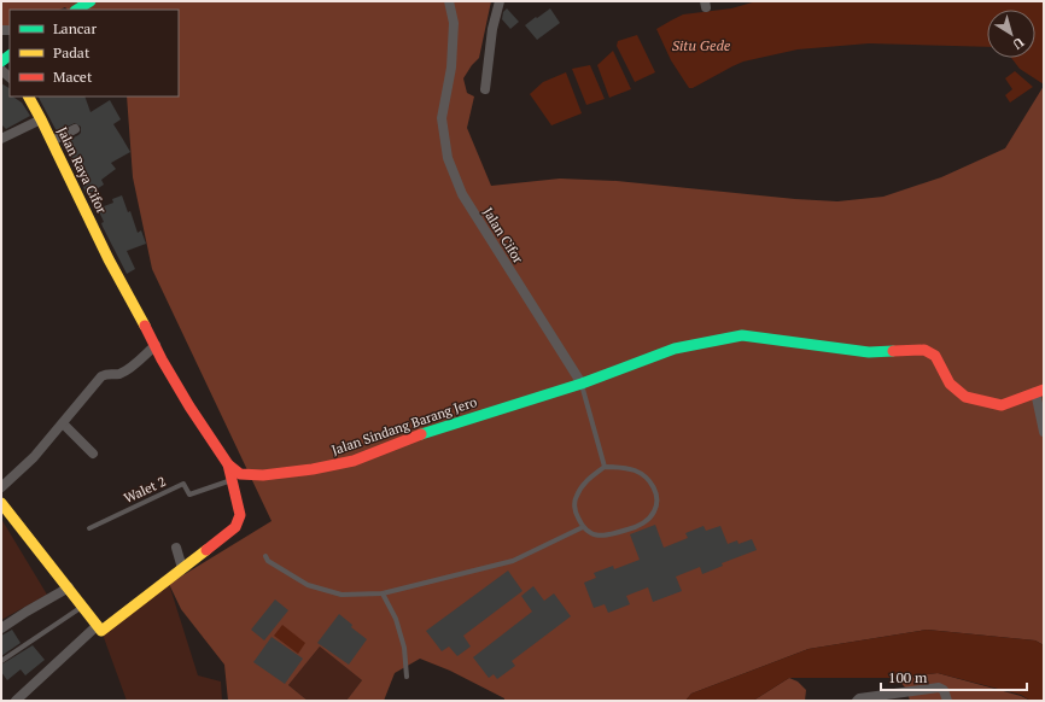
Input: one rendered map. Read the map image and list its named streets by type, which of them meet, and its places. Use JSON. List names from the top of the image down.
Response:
{
  "streets": {
    "street": ["Jalan Raya Cifor", "Jalan Cifor", "Jalan Sindang Barang Jero"],
    "lane": ["Walet 2"]
  },
  "crossings": [
    ["Jalan Raya Cifor", "Jalan Sindang Barang Jero"],
    ["Jalan Raya Cifor", "Walet 2"],
    ["Jalan Cifor", "Jalan Sindang Barang Jero"],
    ["Jalan Sindang Barang Jero", "Walet 2"]
  ],
  "water": ["Situ Gede"],
  "legend": ["Lancar", "Padat", "Macet"],
  "scale_bar": "100 m",
  "north": "bottom right"
}
